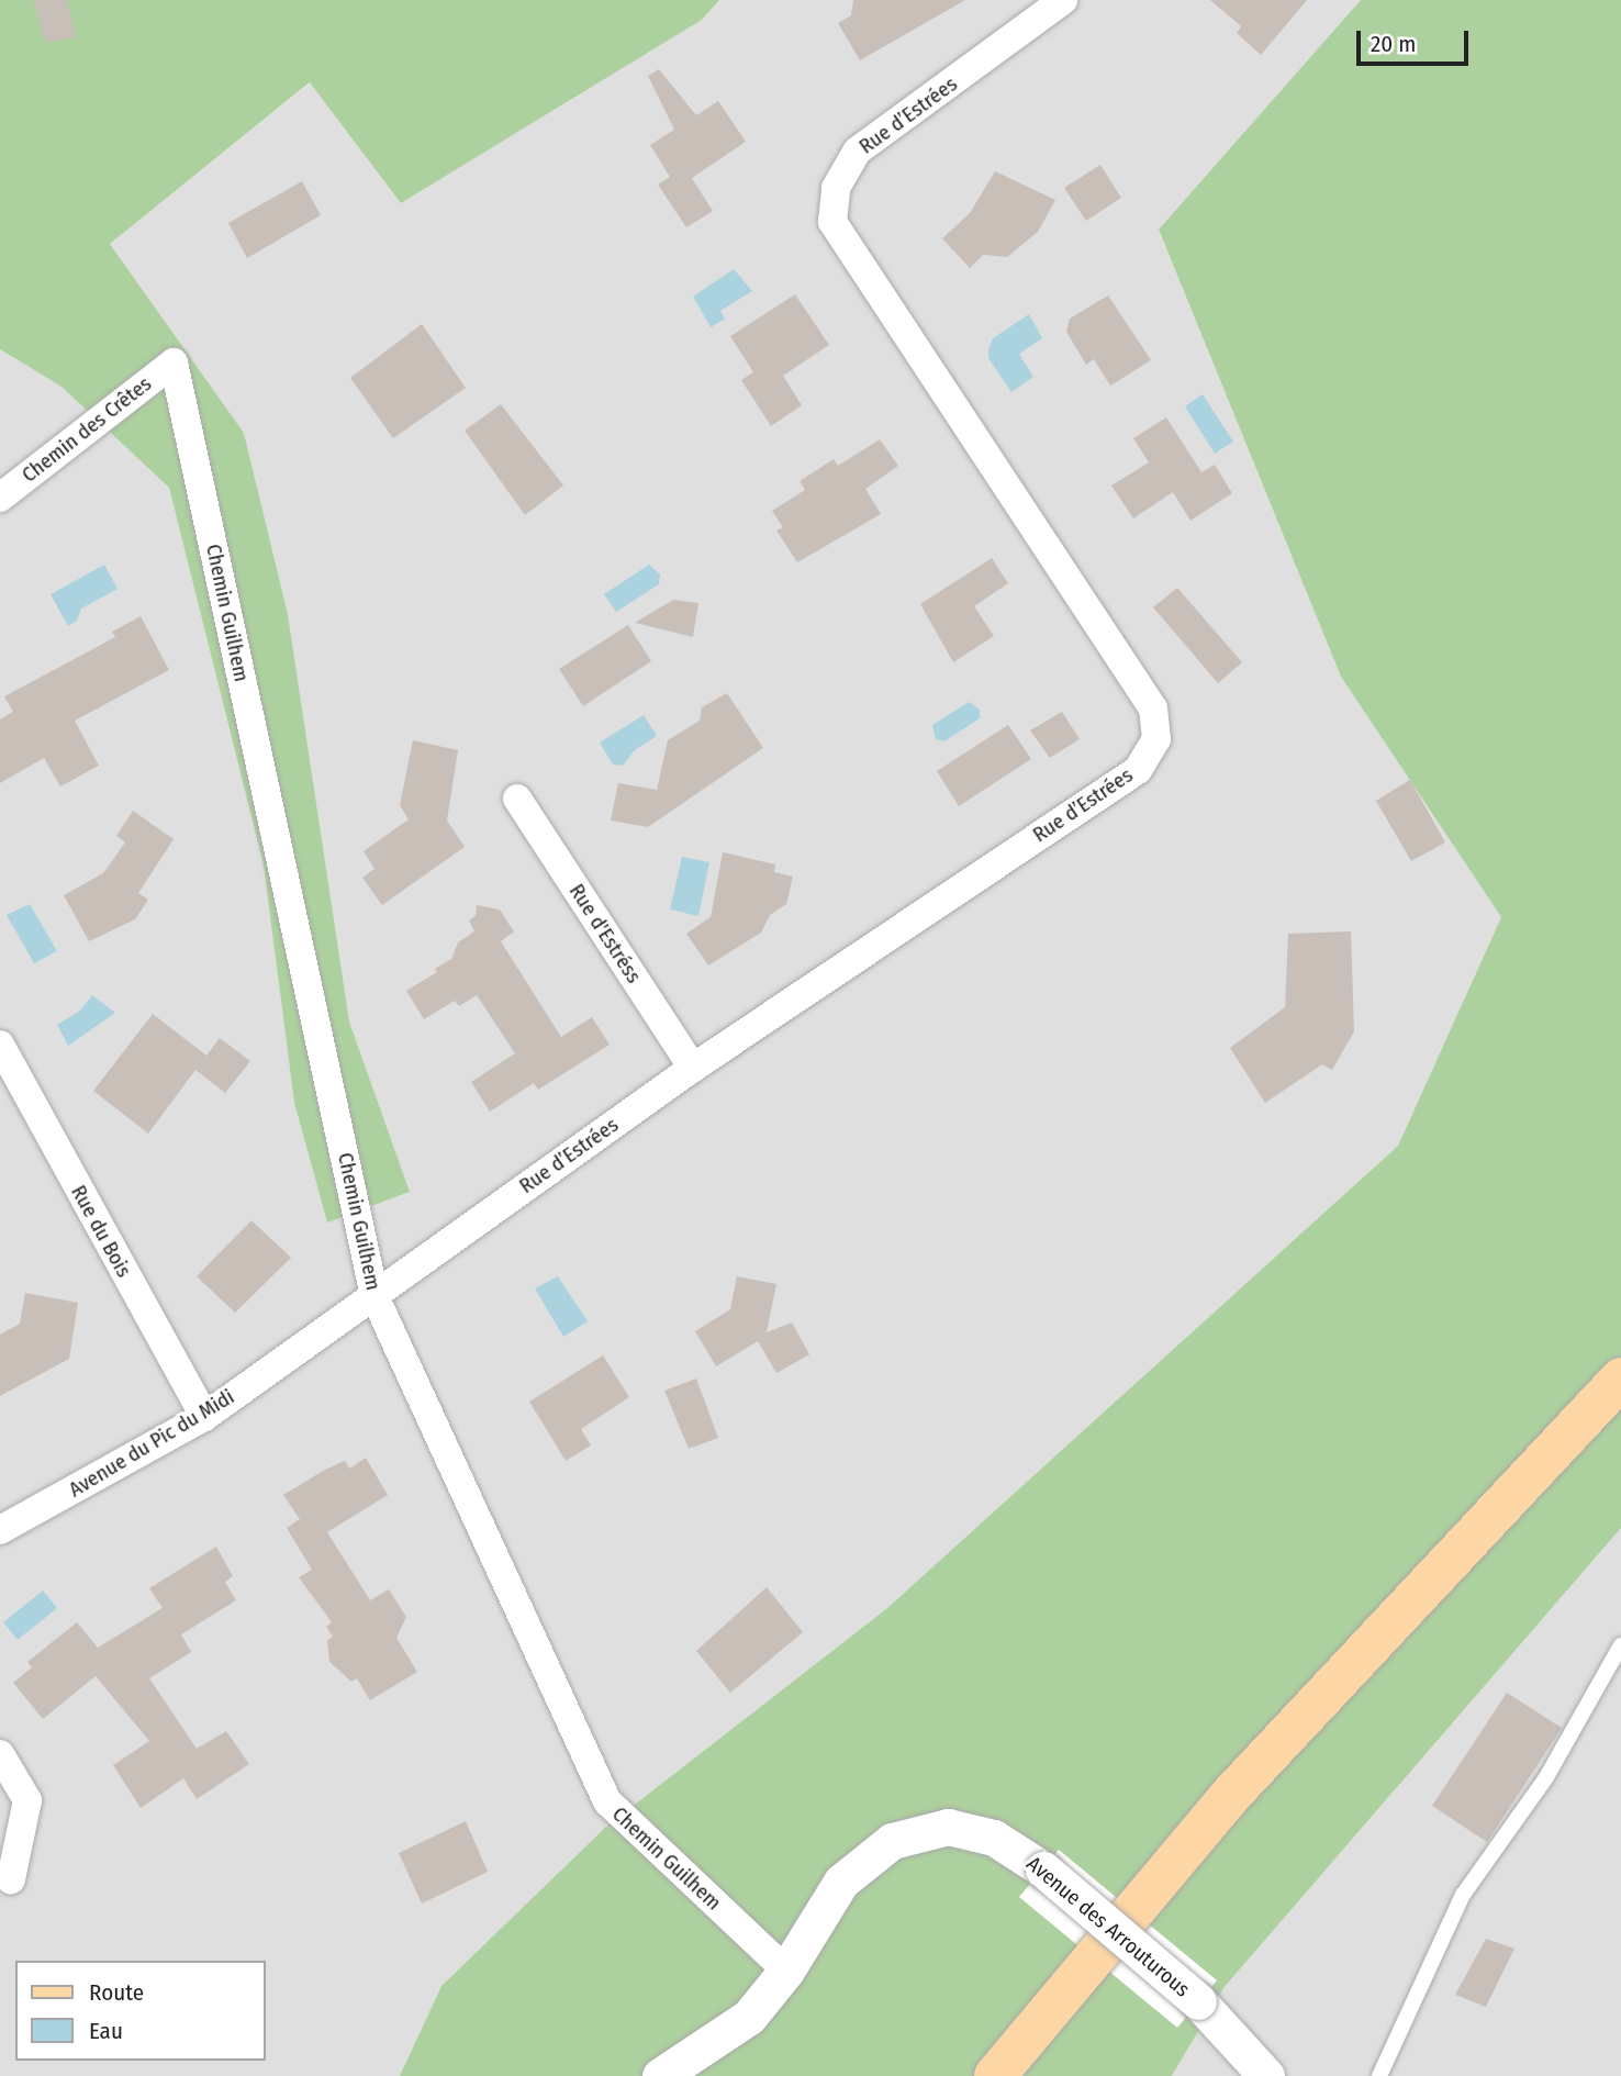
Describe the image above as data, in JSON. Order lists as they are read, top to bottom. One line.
{"streets":{"street":["Rue d’Estrées","Chemin des Crêtes","Chemin Guilhem","Rue d'Estréss","Rue du Bois","Avenue du Pic du Midi","Avenue des Arrouturous"]},"crossings":[["Rue d’Estrées","Chemin Guilhem"],["Rue d’Estrées","Rue d'Estréss"],["Rue d’Estrées","Avenue du Pic du Midi"],["Chemin des Crêtes","Chemin Guilhem"],["Chemin Guilhem","Avenue du Pic du Midi"],["Chemin Guilhem","Avenue des Arrouturous"],["Rue du Bois","Avenue du Pic du Midi"]],"legend":["Route","Eau"],"scale_bar":"20 m"}
